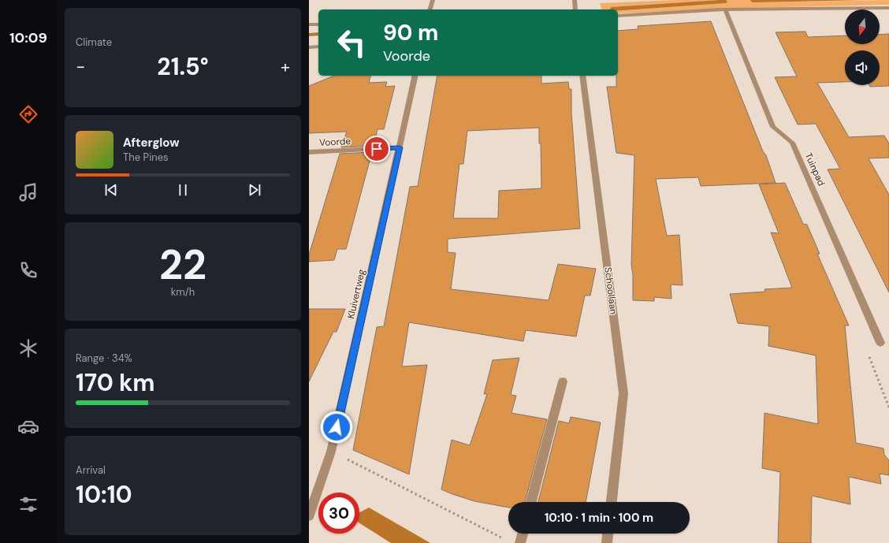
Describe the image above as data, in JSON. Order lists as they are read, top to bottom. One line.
{"streets":{"street":["Voorde","Tuinpad","Schoollaan","Kluivertweg"]},"crossings":[["Voorde","Kluivertweg"]],"north":"bottom","page":{"tabs":"10:09","tile":["Climate",["22","km/h"],["Range · 34%","170 km"],["Arrival","10:10"]],"turn":["90 m","Voorde"],"heat":["−","21.5°","+"],"song":["Afterglow","The Pines"],"limit":"30","trip":"10:10 · 1 min · 100 m"}}
